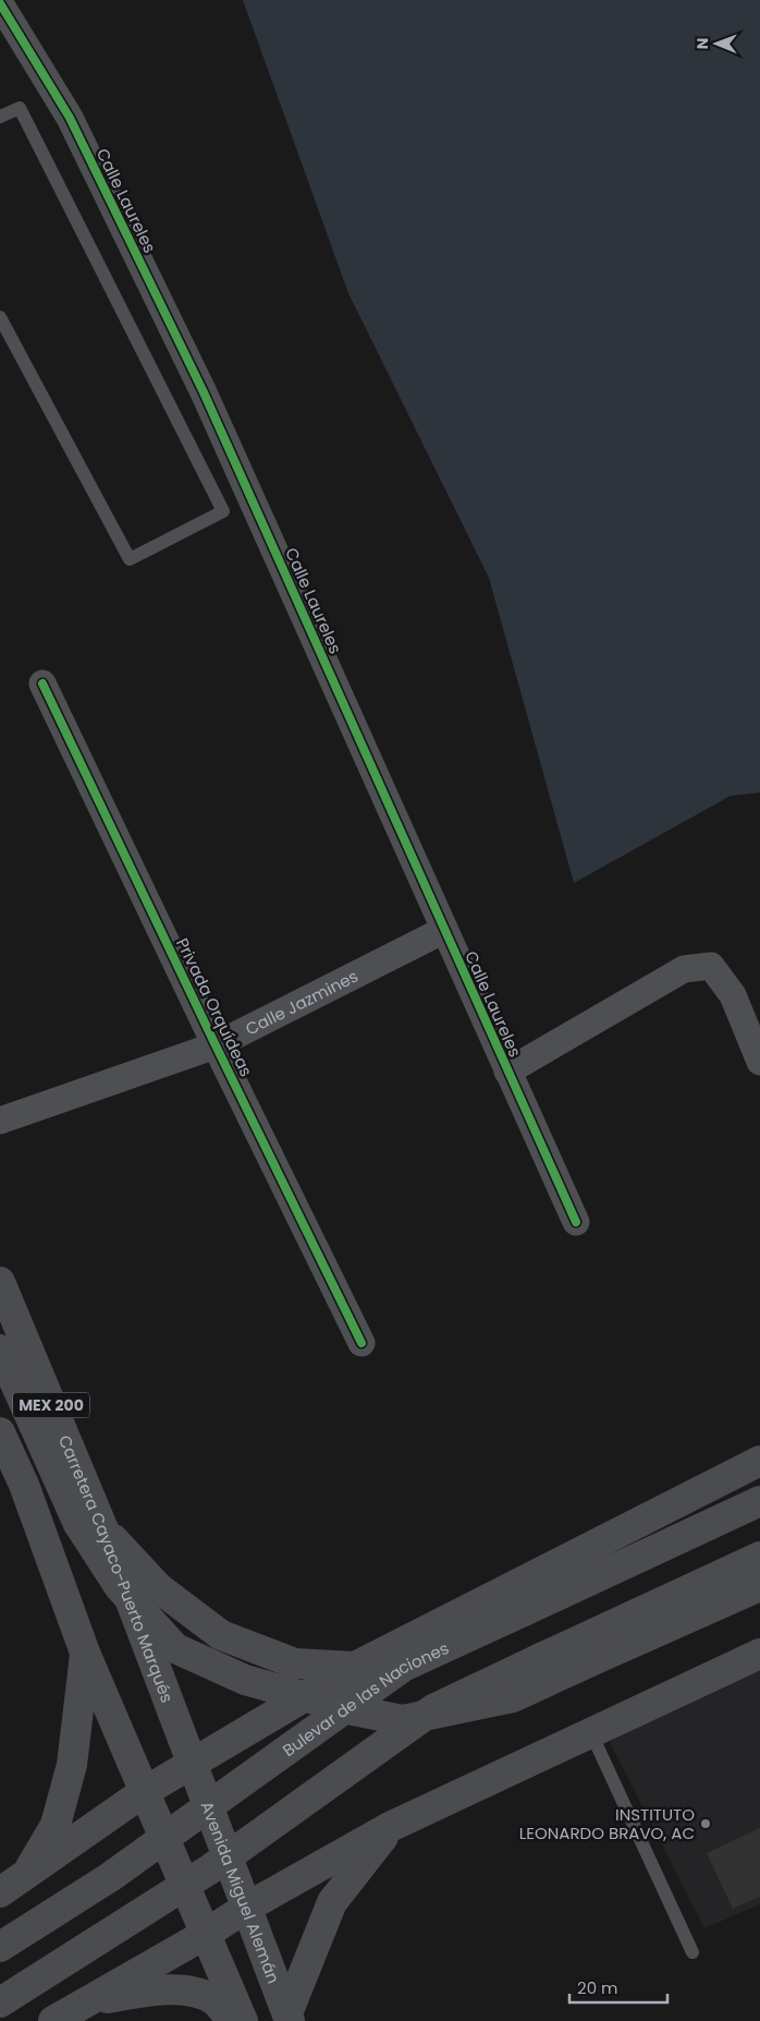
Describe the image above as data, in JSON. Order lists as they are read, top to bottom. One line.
{"streets":{"main road":["MEX 200","Carretera Cayaco-Puerto Marqués","Bulevar de las Naciones","Avenida Miguel Alemán"],"street":["Calle Laureles","Calle Jazmines","Privada Orquídeas"]},"crossings":[["Calle Laureles","Calle Jazmines"],["Calle Jazmines","Privada Orquídeas"],["Carretera Cayaco-Puerto Marqués","Avenida Miguel Alemán"]],"places":["INSTITUTO LEONARDO BRAVO, AC"],"scale_bar":"20 m","north":"left"}
